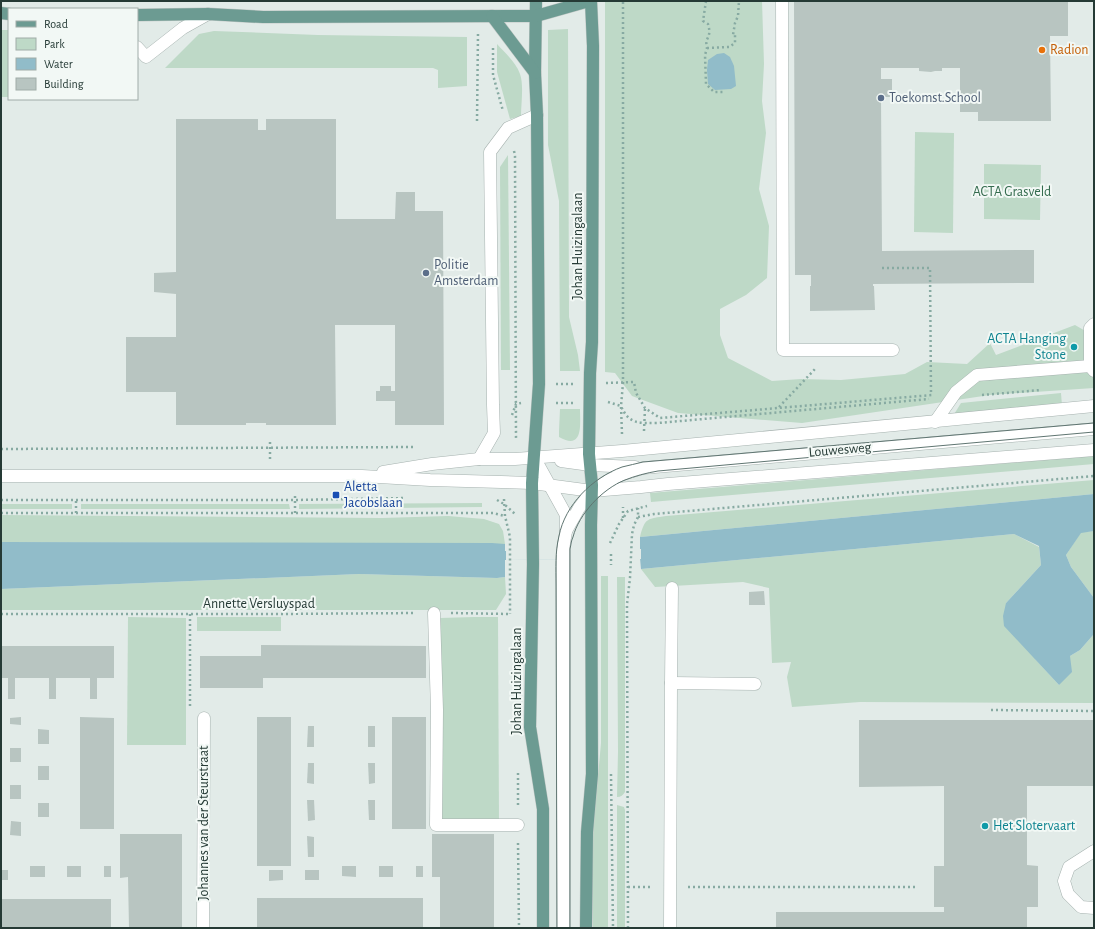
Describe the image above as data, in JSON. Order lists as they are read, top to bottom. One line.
{"streets":{"main road":["Johan Huizingalaan"],"street":["Louwesweg","Johannes van der Steurstraat"],"path":["Annette Versluyspad"]},"crossings":[["Johan Huizingalaan","Louwesweg"]],"parks":["ACTA Grasveld"],"places":{"other":["Radion","Toekomst.School","Politie Amsterdam","ACTA Hanging Stone","Het Slotervaart"],"transit":["Aletta Jacobslaan"]},"legend":["Road","Park","Water","Building"]}
